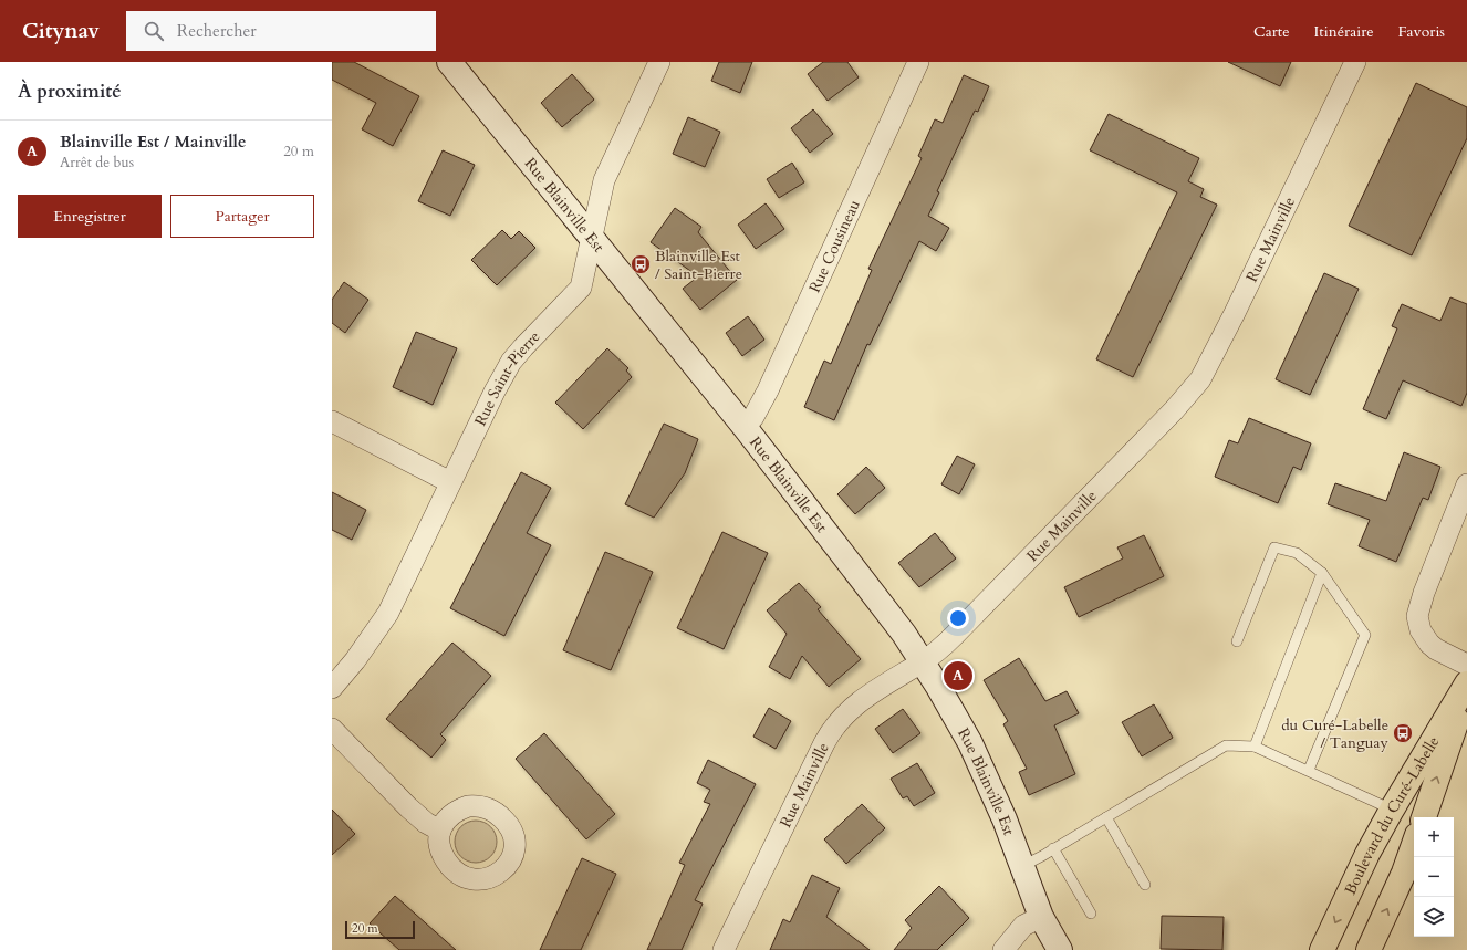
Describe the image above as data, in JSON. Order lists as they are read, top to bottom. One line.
{"streets":{"main road":["Boulevard du Curé-Labelle"],"street":["Rue Blainville Est","Rue Mainville","Rue Cousineau","Rue Saint-Pierre"]},"crossings":[["Rue Blainville Est","Rue Mainville"],["Rue Blainville Est","Rue Cousineau"],["Rue Blainville Est","Rue Saint-Pierre"]],"places":{"bus stop":["Blainville Est / Saint-Pierre","du Curé-Labelle / Tanguay"]},"scale_bar":"20 m","page":{"header":"Citynav","search":"Rechercher","nav":["Carte","Itinéraire","Favoris"],"heading":"À proximité","list":[{"mark":"A","name":"Blainville Est / Mainville","note":"Arrêt de bus","value":"20 m"}],"buttons":["Enregistrer","Partager"],"pins":"A","map_buttons":["+","−"],"scale":"20 m"}}
